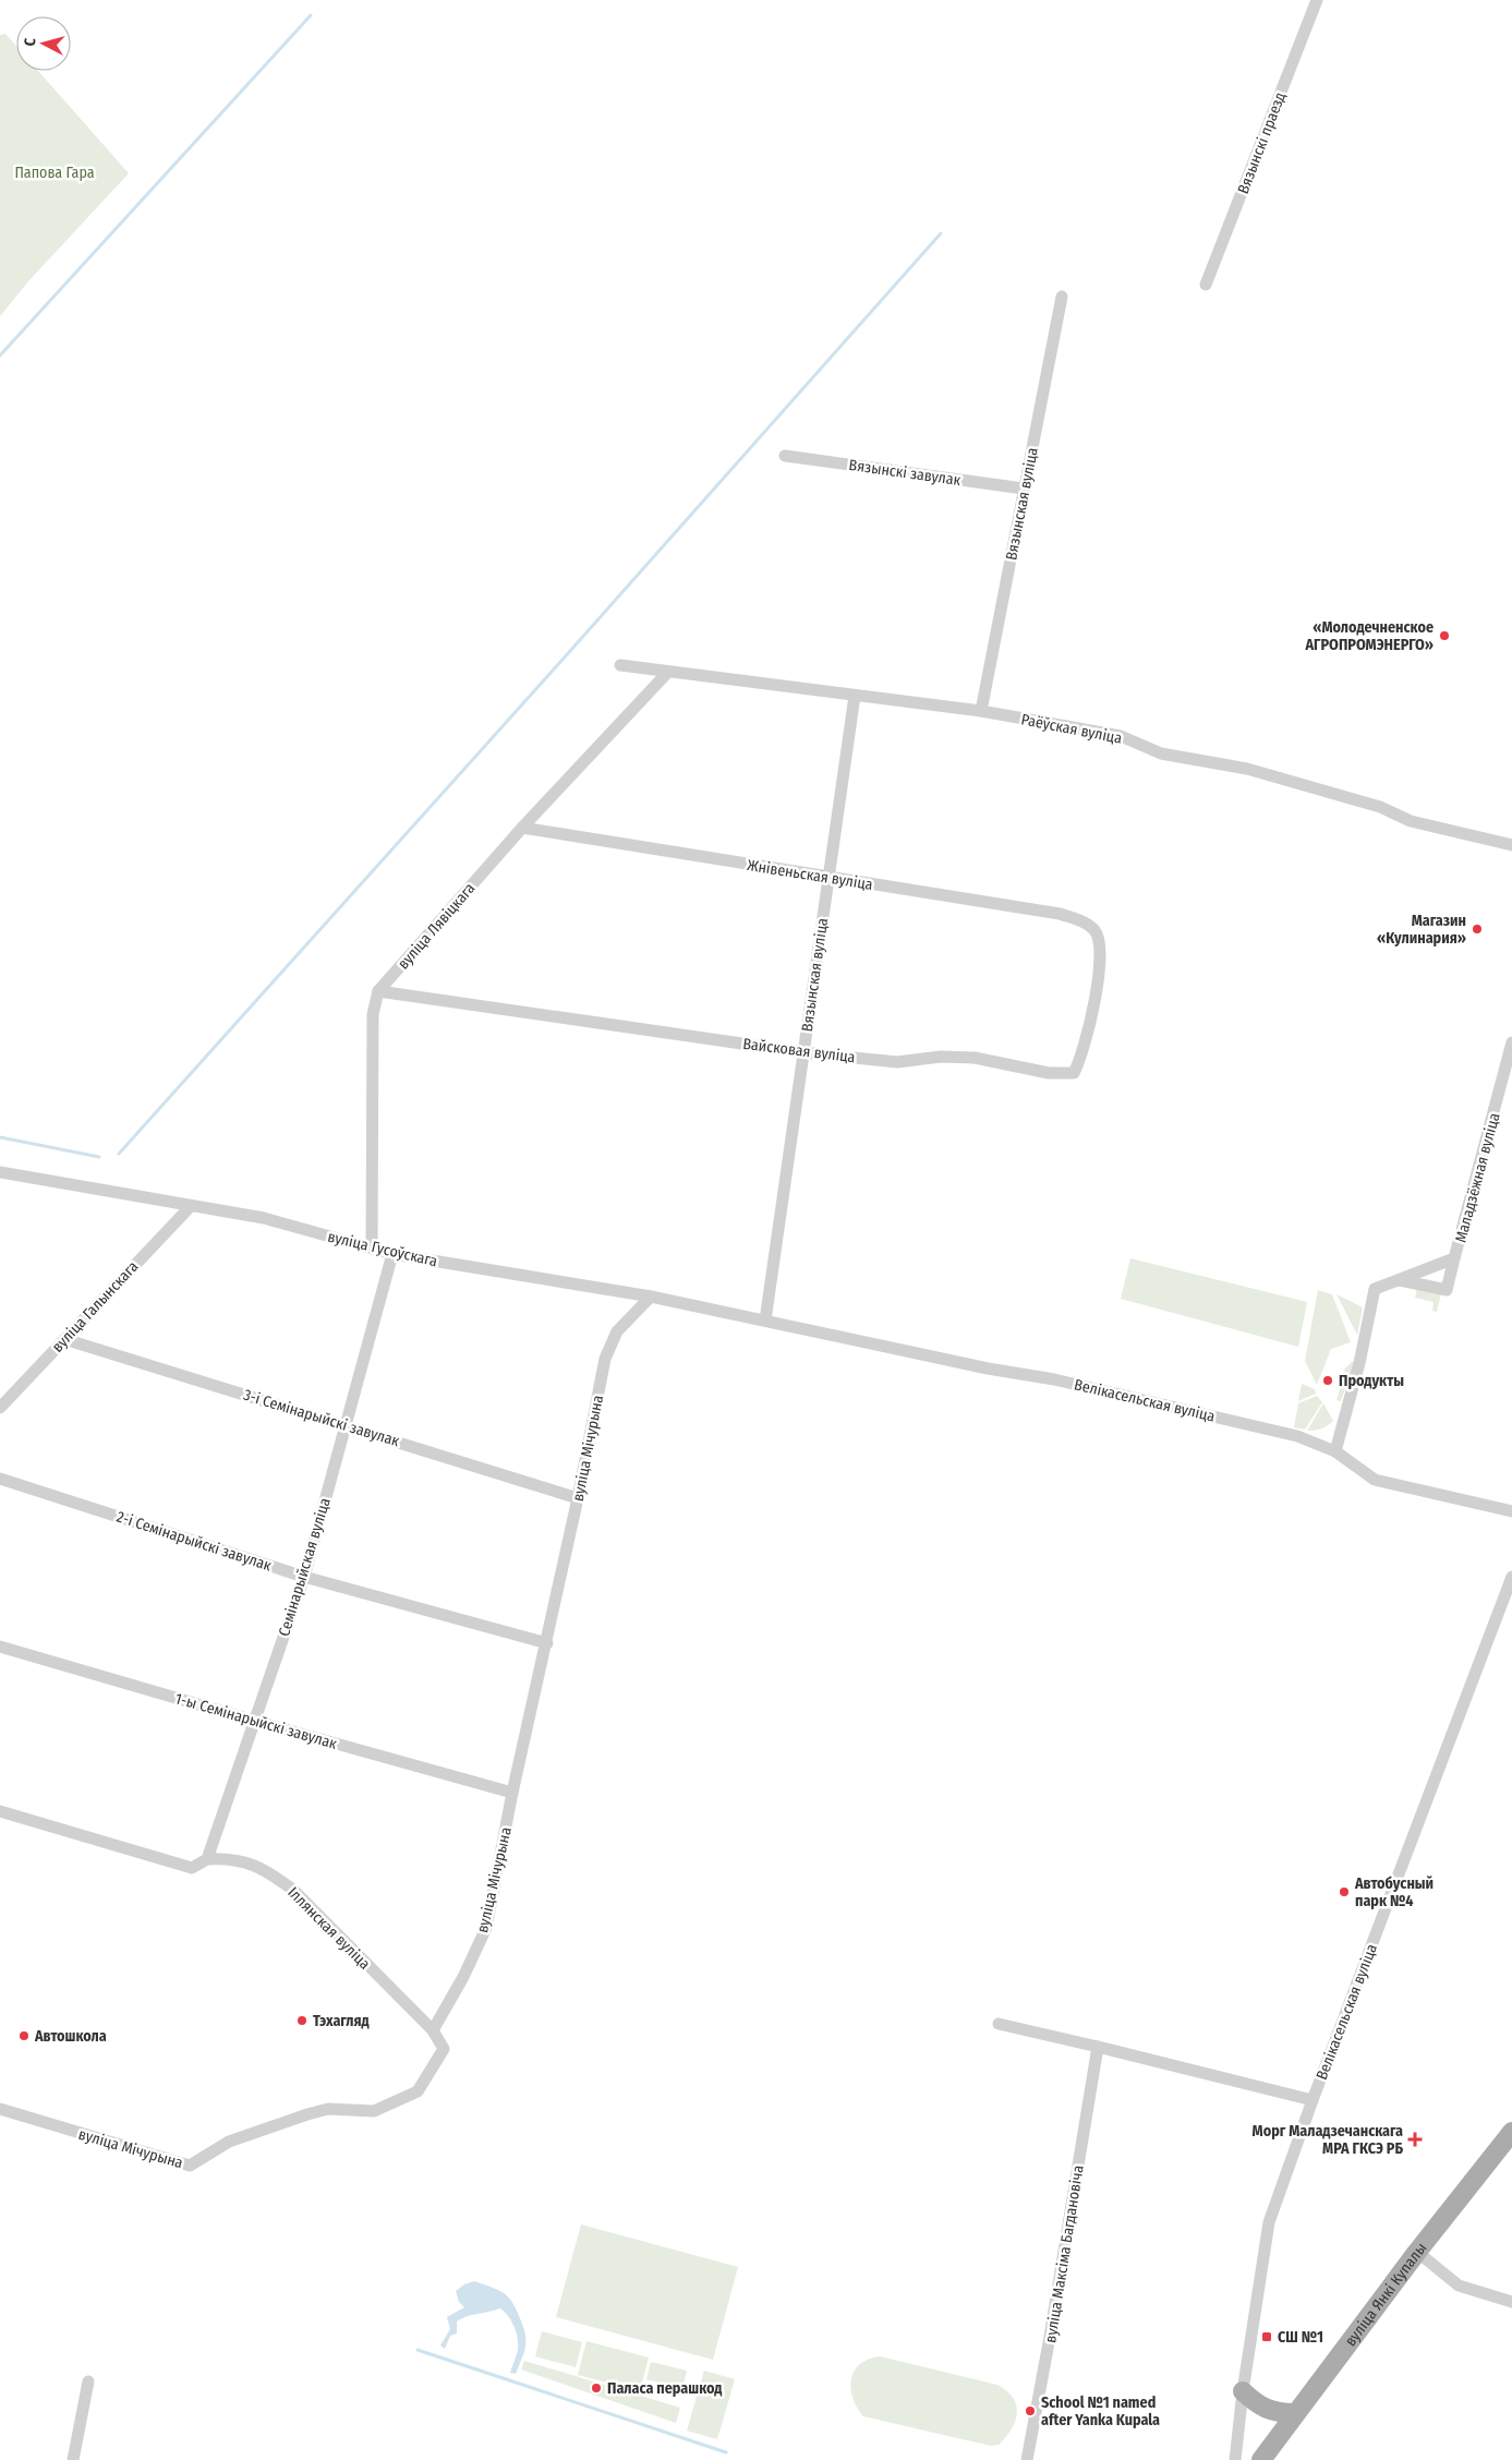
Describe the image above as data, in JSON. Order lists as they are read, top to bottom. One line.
{"streets":{"main road":["вуліца Янкі Купалы"],"street":["Вязынскі праезд","Вязынскі завулак","Вязынская вуліца","Раёўская вуліца","Жнівеньская вуліца","вуліца Лявіцкага","Вайсковая вуліца","Маладзёжная вуліца","вуліца Гусоўскага","вуліца Галынскага","Велікасельская вуліца","3-і Семінарыйскі завулак","вуліца Мічурына","2-і Семінарыйскі завулак","Семінарыйская вуліца","1-ы Семінарыйскі завулак","Іллянская вуліца","вуліца Максіма Багдановіча"]},"crossings":[["Вязынскі завулак","Вязынская вуліца"],["Вязынская вуліца","Раёўская вуліца"],["Вязынская вуліца","Жнівеньская вуліца"],["Вязынская вуліца","Вайсковая вуліца"],["Вязынская вуліца","вуліца Гусоўскага"],["Вязынская вуліца","Велікасельская вуліца"],["Раёўская вуліца","вуліца Лявіцкага"],["Жнівеньская вуліца","вуліца Лявіцкага"],["Жнівеньская вуліца","Вайсковая вуліца"],["вуліца Лявіцкага","Вайсковая вуліца"],["вуліца Лявіцкага","вуліца Гусоўскага"],["Маладзёжная вуліца","Велікасельская вуліца"],["вуліца Гусоўскага","вуліца Галынскага"],["вуліца Гусоўскага","Велікасельская вуліца"],["вуліца Гусоўскага","вуліца Мічурына"],["вуліца Гусоўскага","Семінарыйская вуліца"],["вуліца Галынскага","3-і Семінарыйскі завулак"],["3-і Семінарыйскі завулак","вуліца Мічурына"],["3-і Семінарыйскі завулак","Семінарыйская вуліца"],["вуліца Мічурына","2-і Семінарыйскі завулак"],["вуліца Мічурына","1-ы Семінарыйскі завулак"],["вуліца Мічурына","Іллянская вуліца"],["2-і Семінарыйскі завулак","Семінарыйская вуліца"],["Семінарыйская вуліца","1-ы Семінарыйскі завулак"],["Семінарыйская вуліца","Іллянская вуліца"]],"parks":["Папова Гара"],"places":{"other":["«Молодечненское АГРОПРОМЭНЕРГО»","Магазин «Кулинария»","Продукты","Автобусный парк №4","Тэхагляд","Автошкола","Паласа перашкод","School №1 named after Yanka Kupala"],"health":["Морг Маладзечанскага МРА ГКСЭ РБ"],"transit":["СШ №1"]},"north":"left"}
